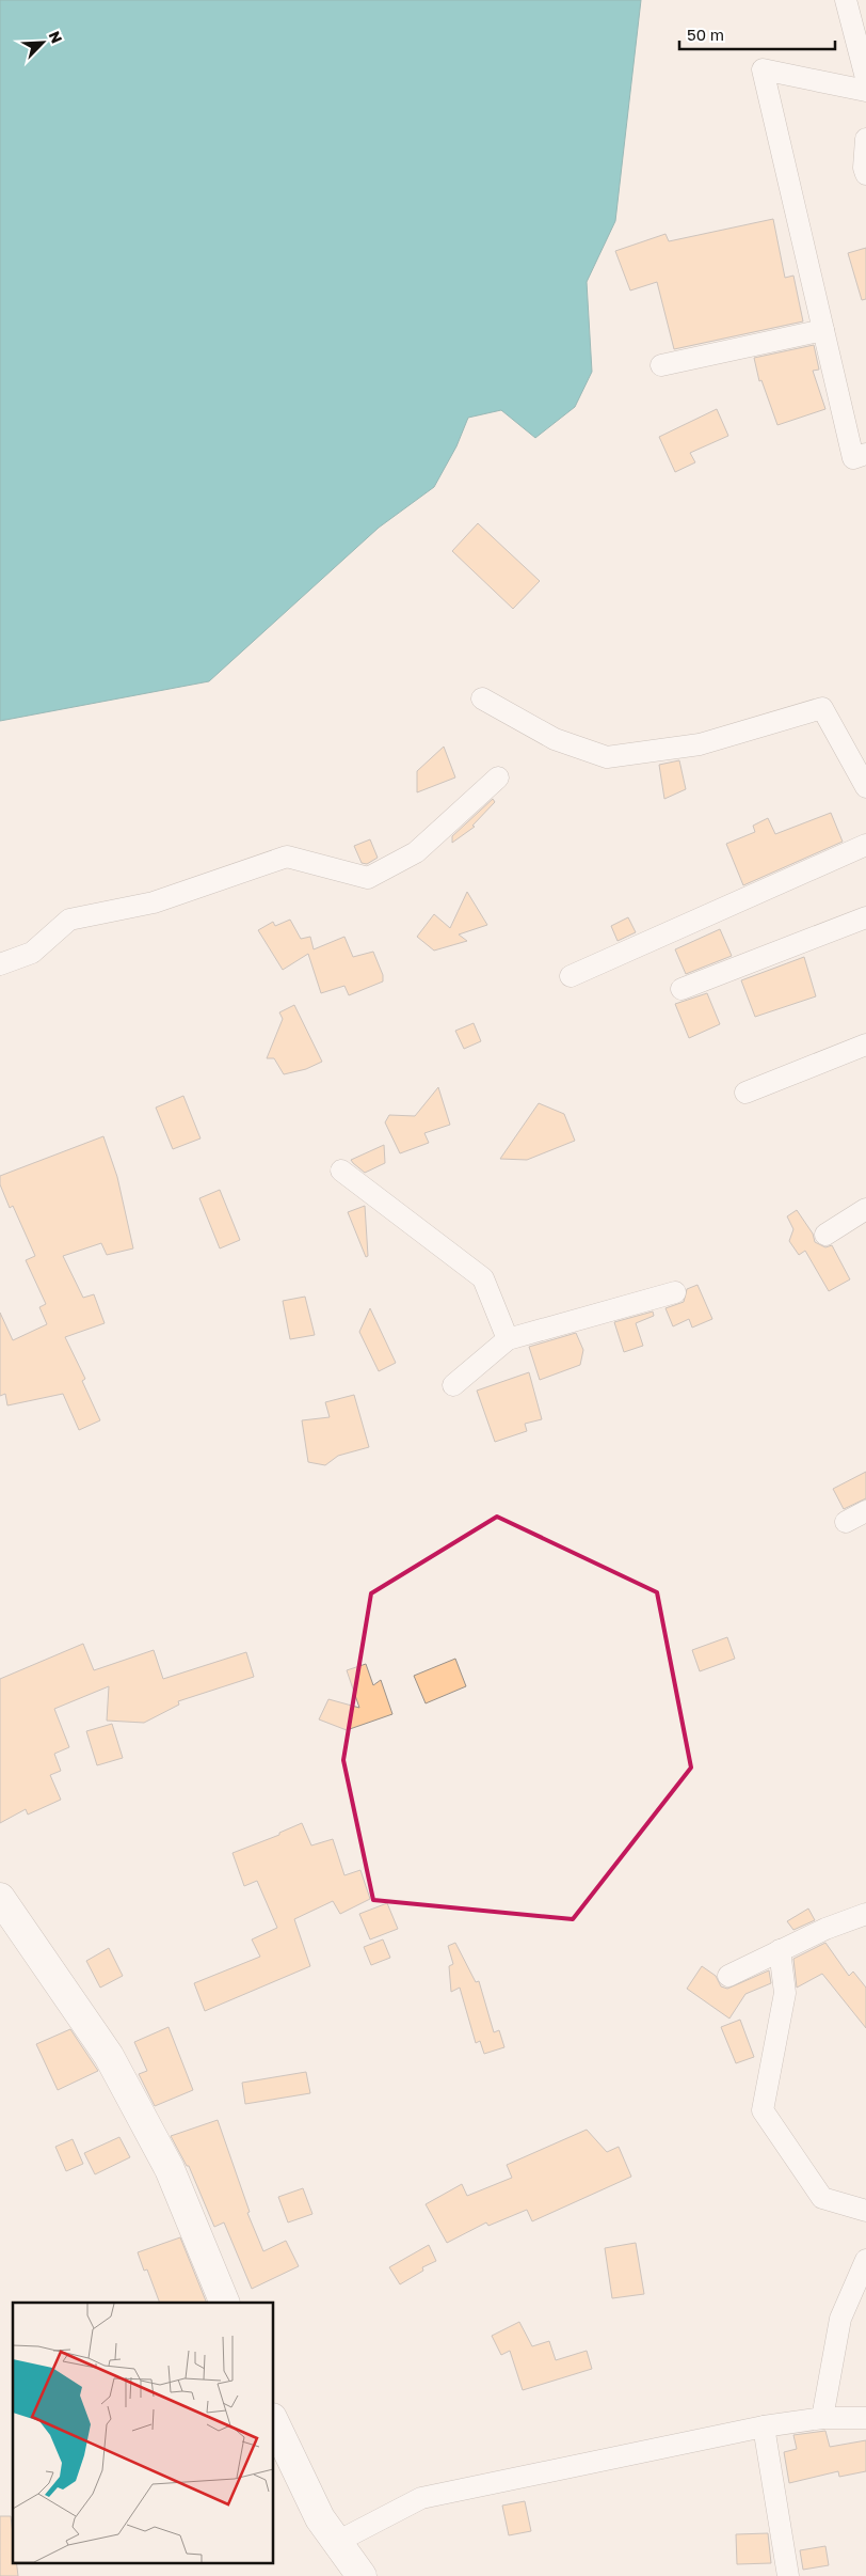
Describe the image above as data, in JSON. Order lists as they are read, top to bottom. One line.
{"scale_bar":"50 m","north":"top right"}
